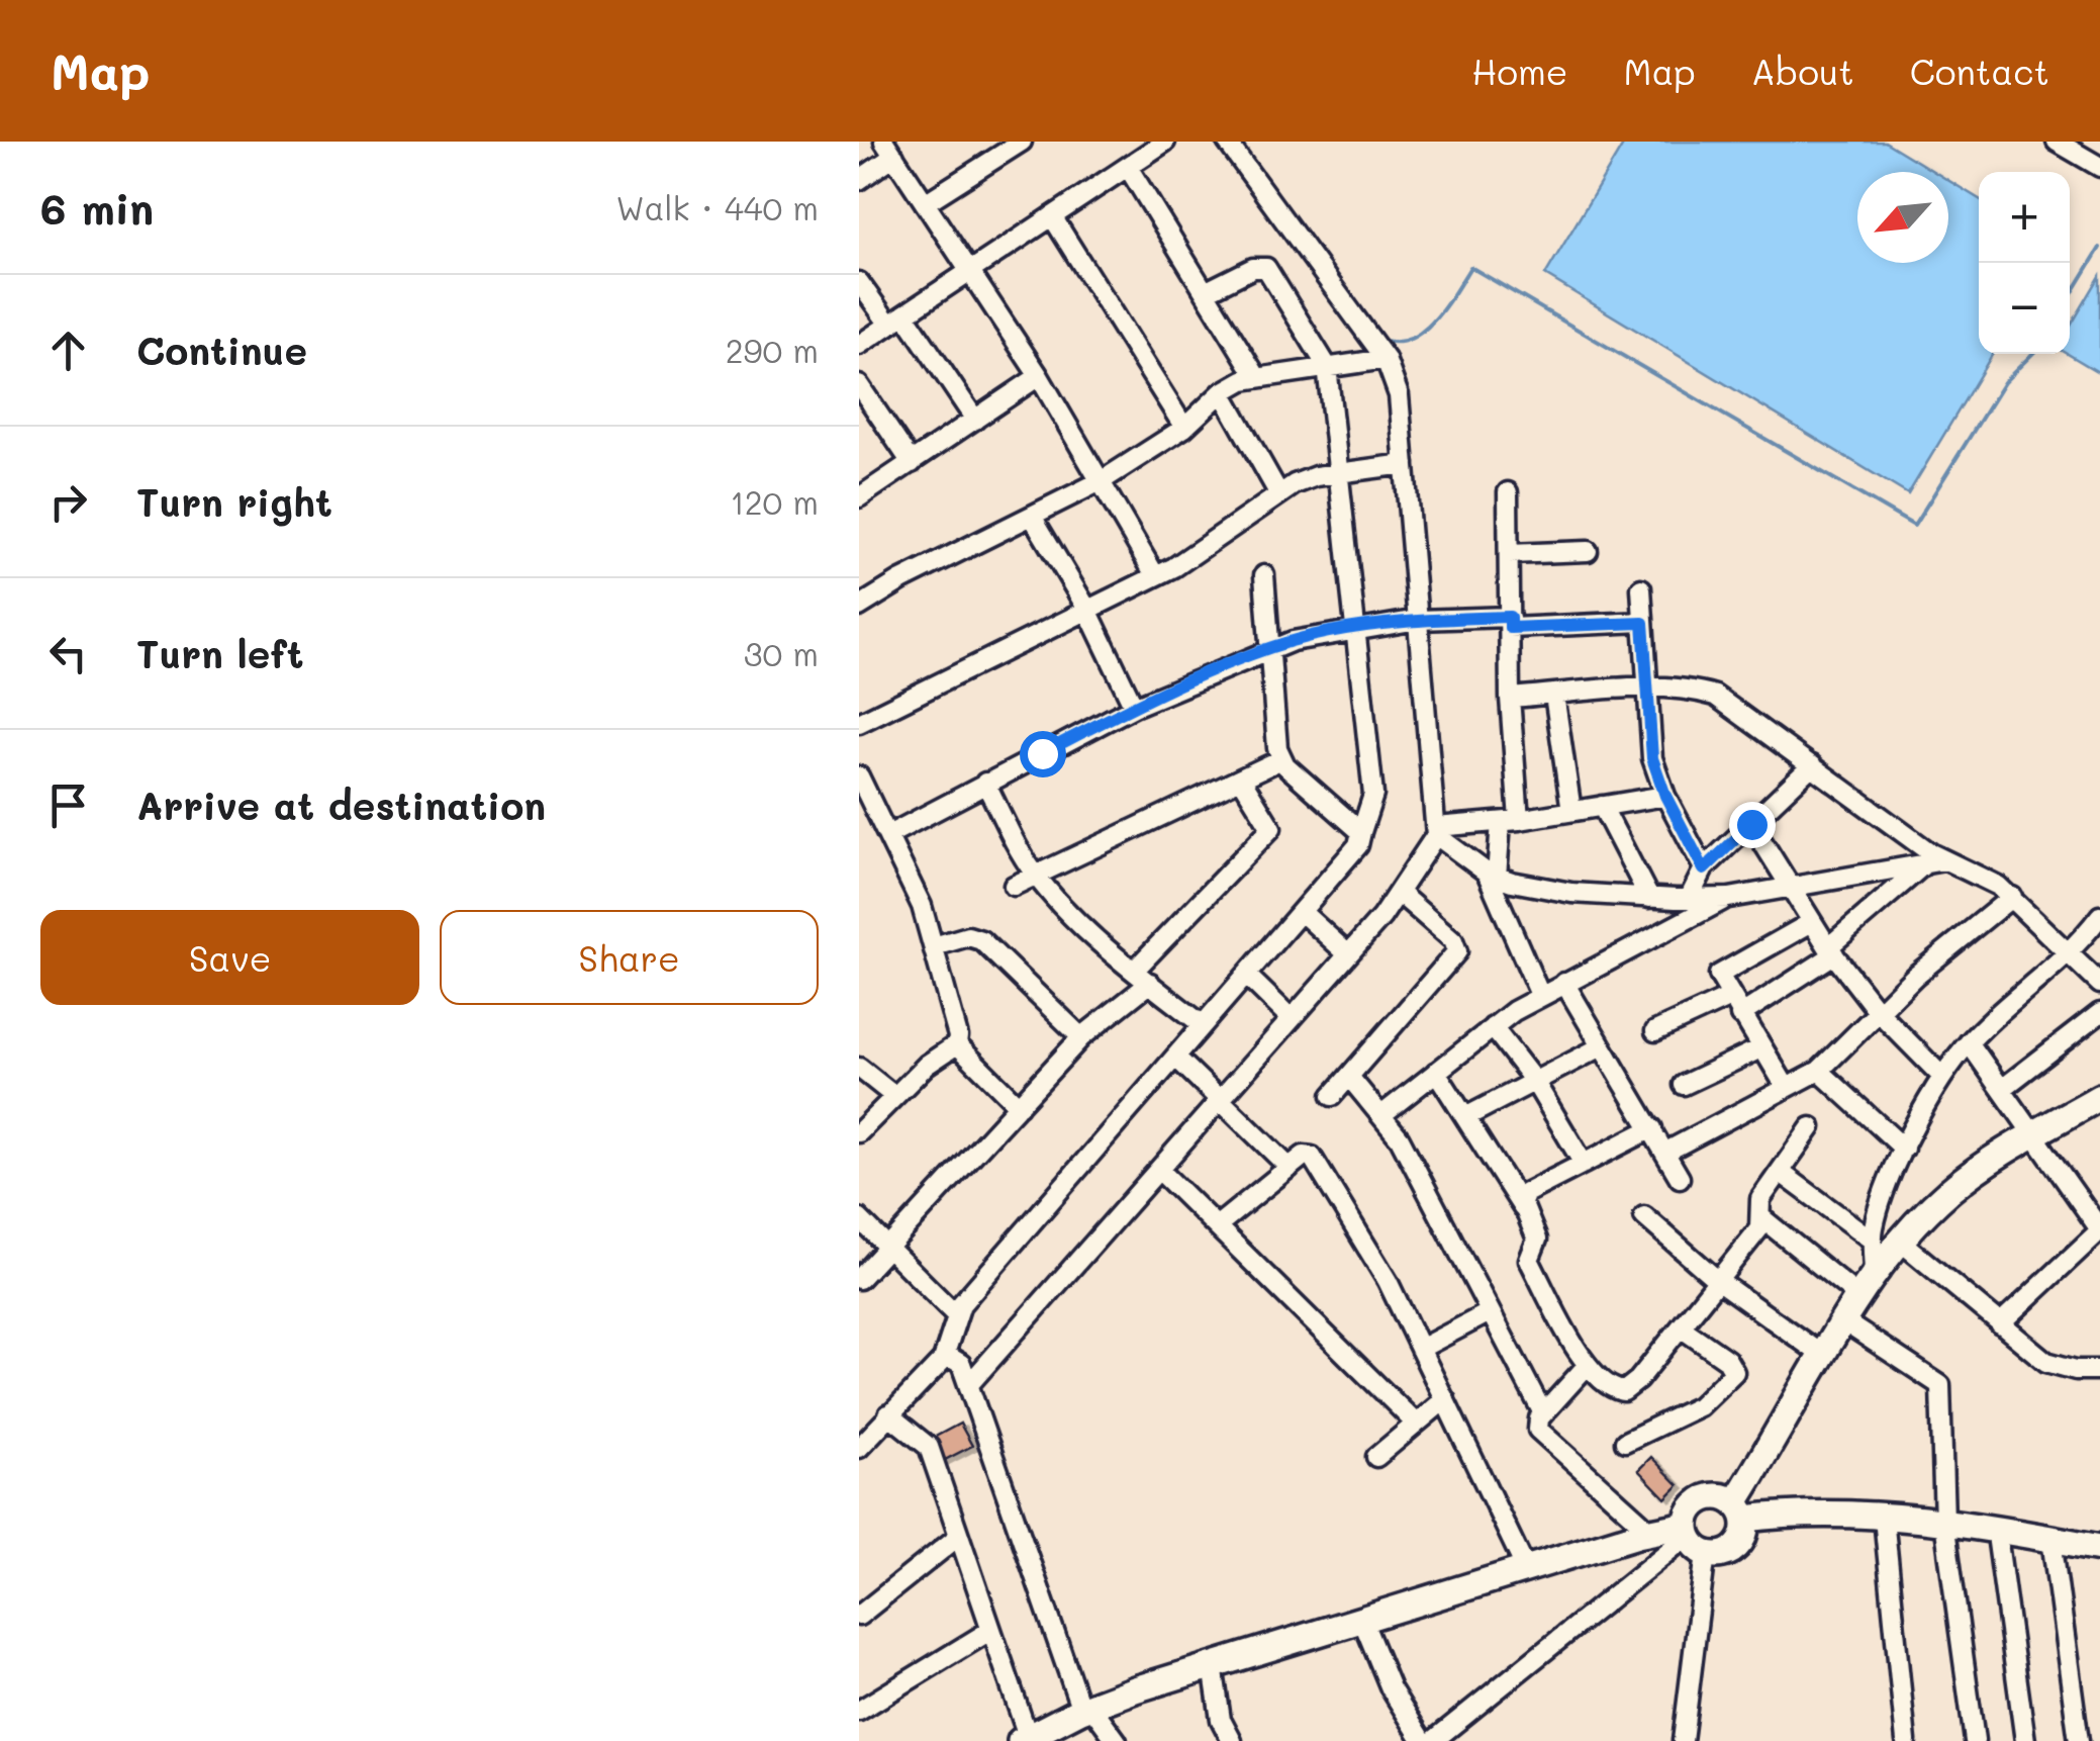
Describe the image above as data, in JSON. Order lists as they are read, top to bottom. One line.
{"north":"bottom left","page":{"header":"Map","nav":["Home","Map","About","Contact"],"heading":["6 min","Walk · 440 m"],"map_buttons":["+","−"],"list":[["Continue","290 m"],["Turn right","120 m"],["Turn left","30 m"],"Arrive at destination"],"buttons":["Save","Share"]}}
